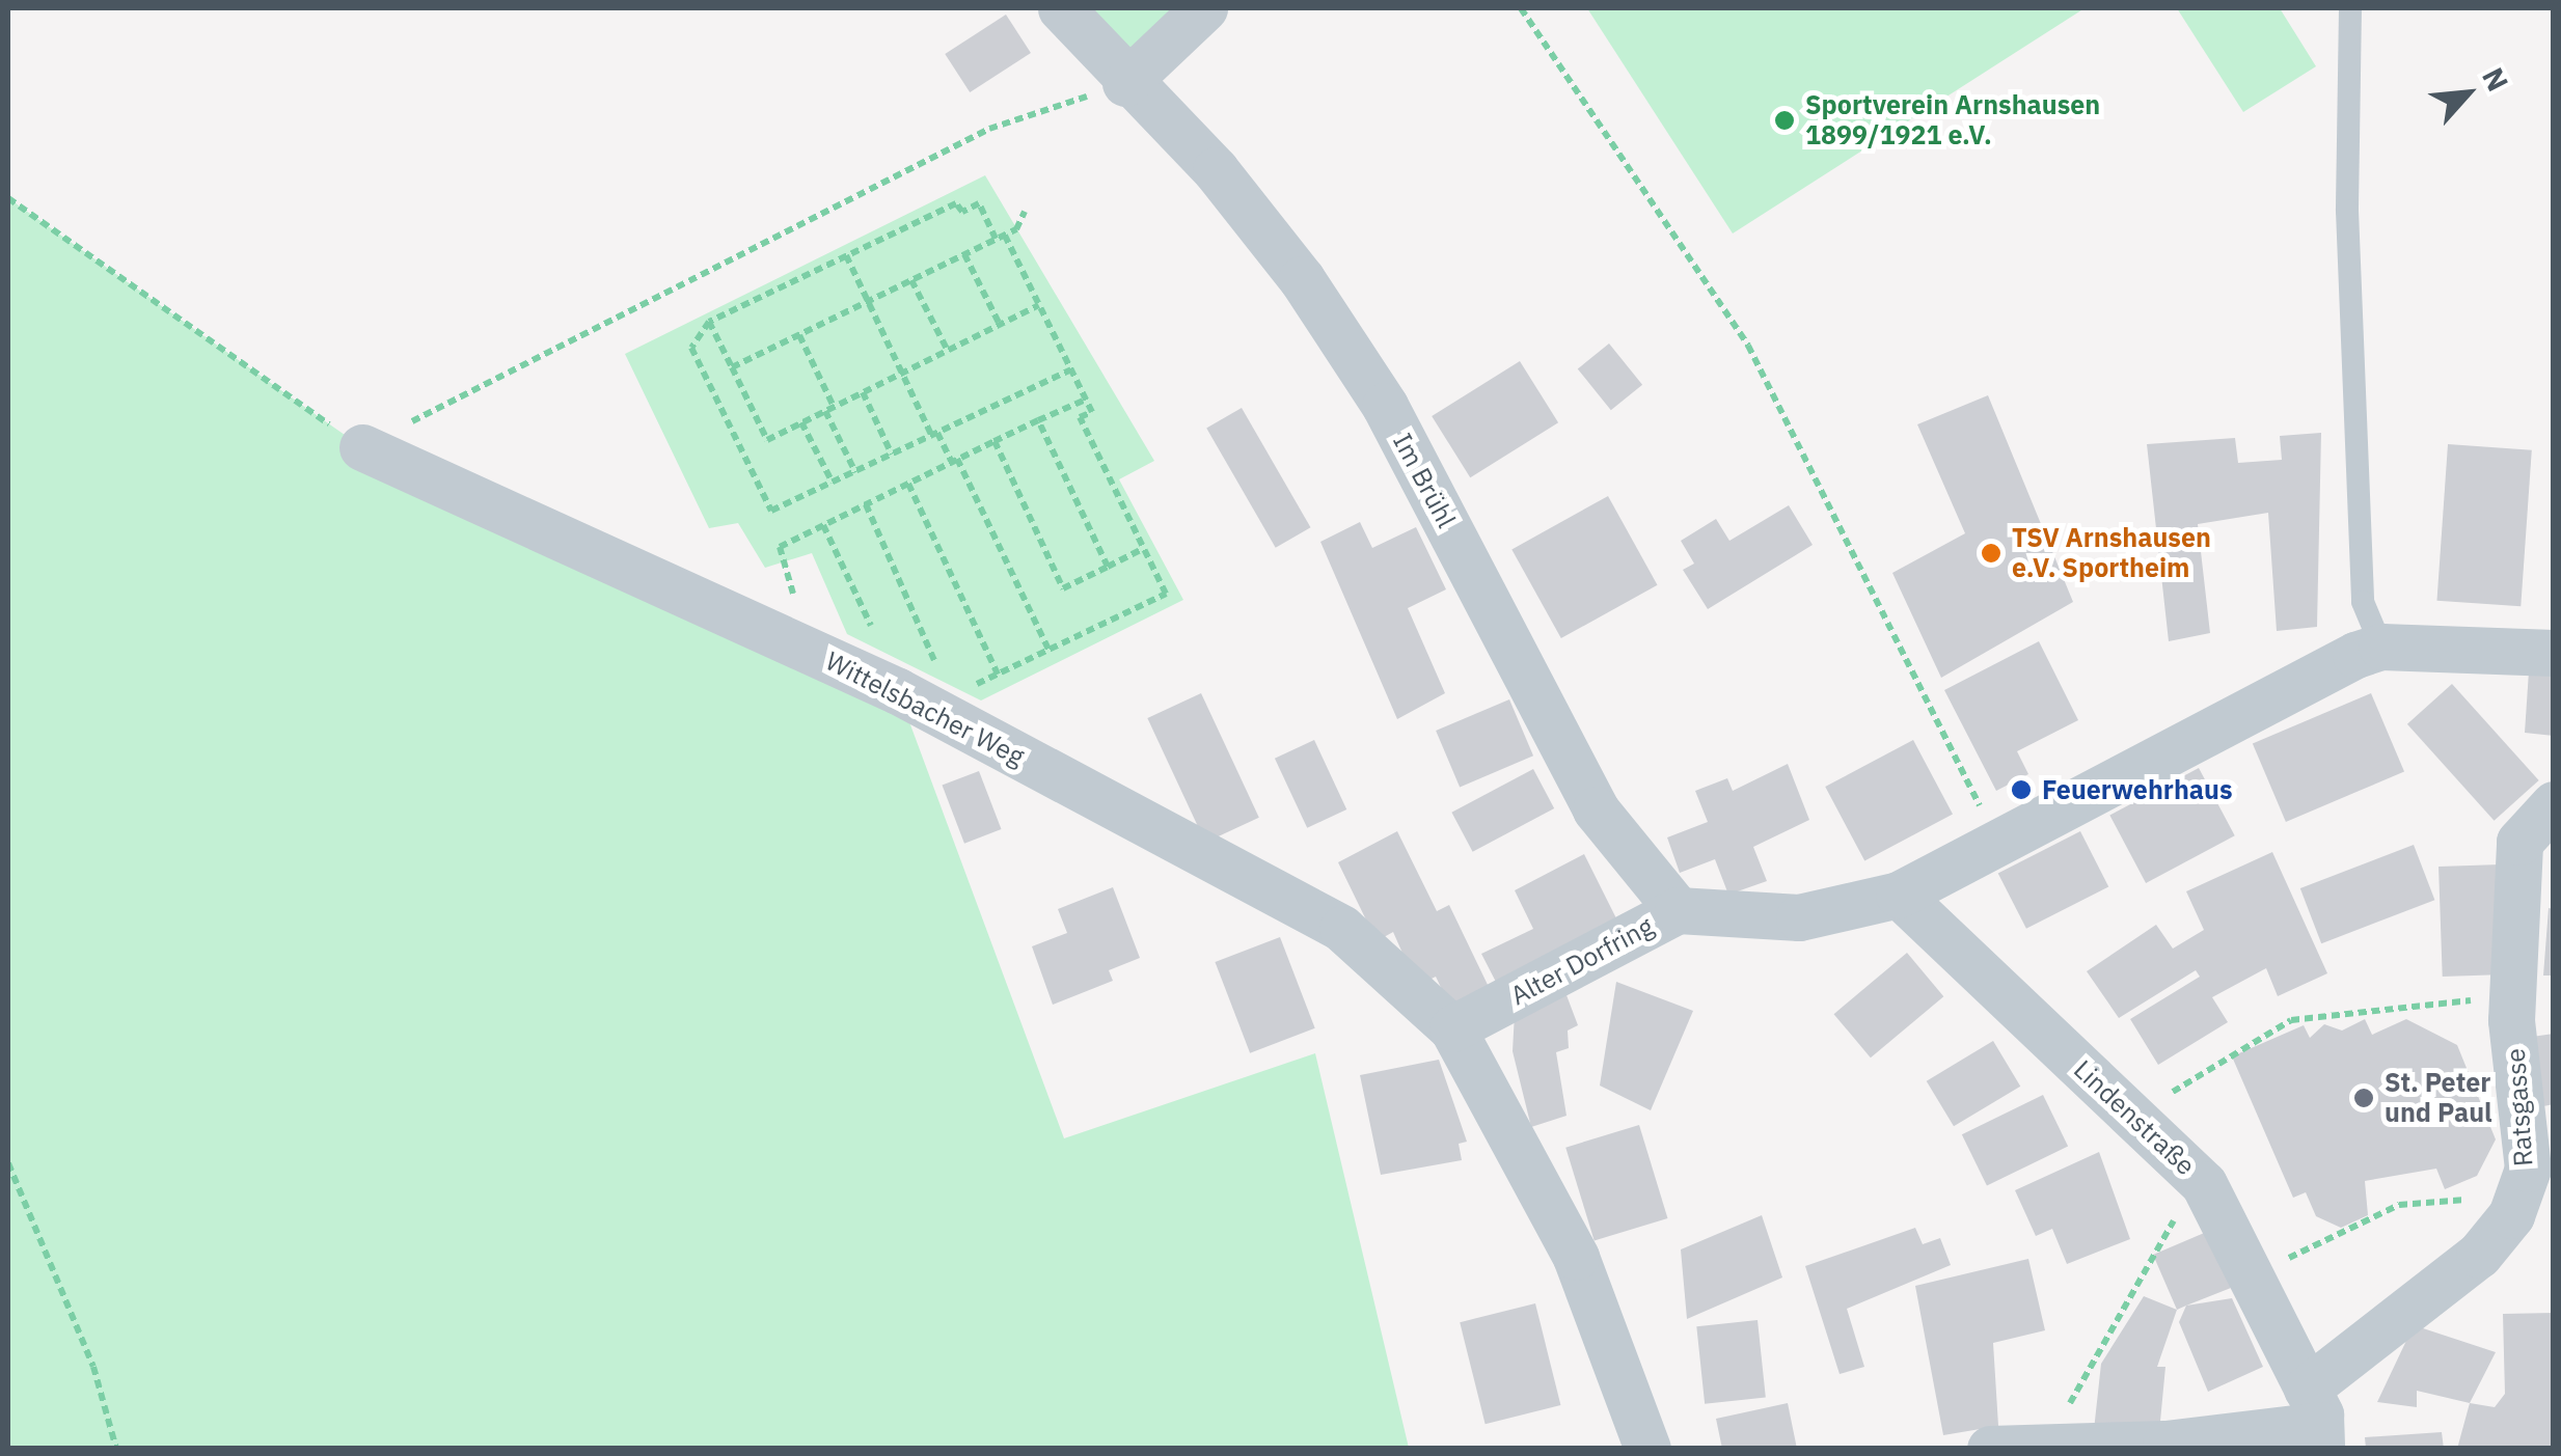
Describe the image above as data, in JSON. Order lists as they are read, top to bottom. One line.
{"streets":{"street":["Im Brühl","Wittelsbacher Weg","Alter Dorfring","Ratsgasse","Lindenstraße"]},"crossings":[["Im Brühl","Alter Dorfring"],["Wittelsbacher Weg","Alter Dorfring"],["Alter Dorfring","Lindenstraße"],["Ratsgasse","Lindenstraße"]],"places":["Sportverein Arnshausen 1899/1921 e.V.","TSV Arnshausen e.V. Sportheim","Feuerwehrhaus","St. Peter und Paul"],"north":"top right"}
